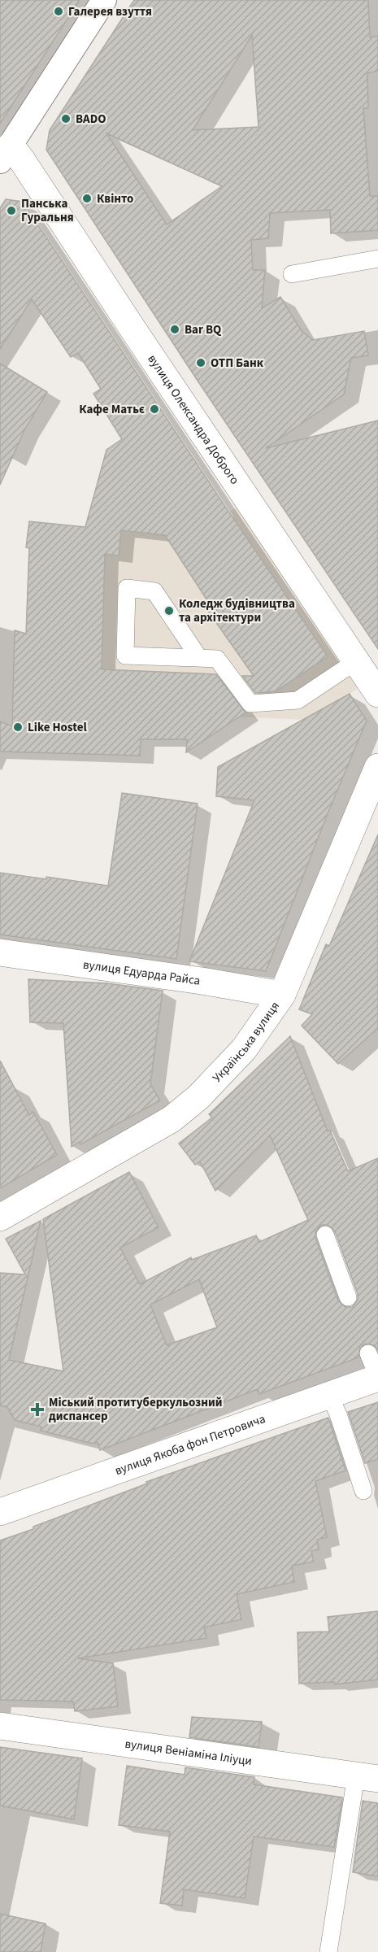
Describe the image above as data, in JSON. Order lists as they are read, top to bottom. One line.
{"streets":{"street":["вулиця Олександра Доброго","вулиця Едуарда Райса","Українська вулиця","вулиця Якоба фон Петровича","вулиця Веніаміна Іліуци"]},"crossings":[["вулиця Едуарда Райса","Українська вулиця"]],"places":{"other":["Галерея взуття","BADO","Квінто","Панська Гуральня","Bar BQ","ОТП Банк","Кафе Матьє","Коледж будівництва та архітектури","Like Hostel"],"health":["Міський протитуберкульозний диспансер"]}}
